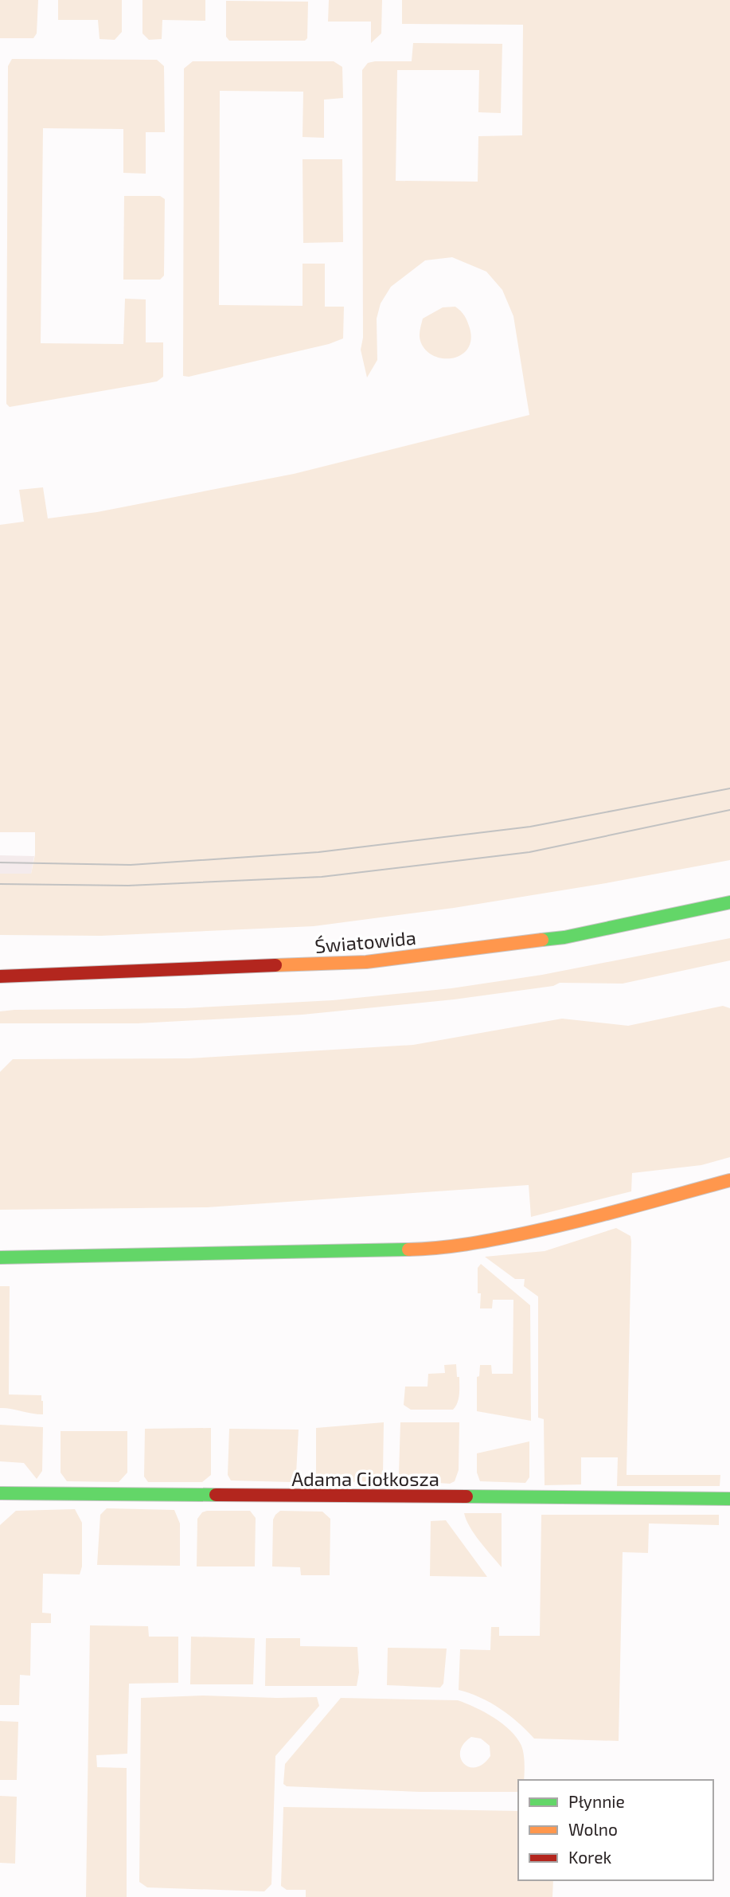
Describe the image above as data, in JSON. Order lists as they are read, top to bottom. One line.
{"streets":{"street":["Światowida","Adama Ciołkosza"]},"legend":["Płynnie","Wolno","Korek"]}
